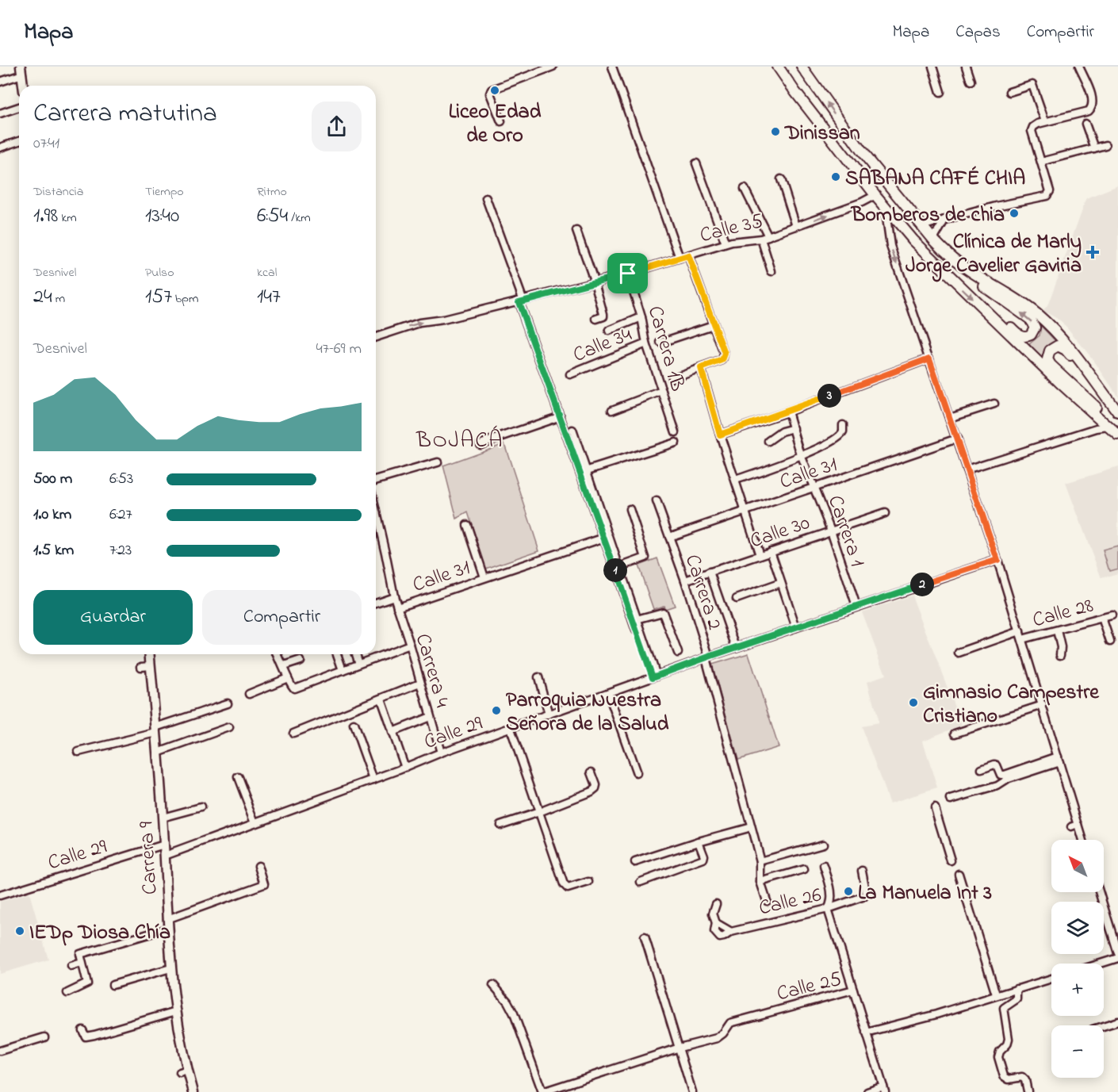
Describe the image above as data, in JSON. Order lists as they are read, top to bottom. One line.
{"streets":{"main road":["Carrera 9"],"street":["Calle 35","Calle 34","Carrera 1B","Calle 31","Calle 30","Carrera 1","Carrera 2","Calle 28","Carrera 4","Calle 29","Calle 26","Calle 25"]},"crossings":[["Calle 35","Carrera 1B"],["Calle 34","Carrera 1B"],["Calle 31","Carrera 1"],["Calle 31","Carrera 2"],["Calle 31","Carrera 4"],["Calle 30","Carrera 1"],["Calle 30","Carrera 2"],["Carrera 1","Calle 29"],["Carrera 2","Calle 29"],["Carrera 4","Calle 29"],["Calle 29","Carrera 9"]],"one_way":["Calle 35"],"districts":["BOJACÁ"],"places":{"other":["Liceo Edad de Oro","Dinissan","SABANA CAFÉ CHIA","Bomberos de chia","Gimnasio Campestre Cristiano","Parroquia Nuestra Señora de la Salud","La Manuela Int 3","IEDp Diosa Chía"],"health":["Clínica de Marly Jorge Cavelier Gaviria"]},"north":"top left","page":{"header":"Mapa","nav":["Mapa","Capas","Compartir"],"heading":["Carrera matutina","07:41"],"stats":[["Distancia","1.98 km"],["Tiempo","13:40"],["Ritmo","6:54 /km"],["Desnivel","24 m"],["Pulso","157 bpm"],["kcal","147"]],"chart":["Desnivel","47–69 m"],"pins":["3","1","2"],"list":[{"name":"500 m","note":"6:53"},{"name":"1.0 km","note":"6:27"},{"name":"1.5 km","note":"7:23"}],"buttons":["Guardar","Compartir"],"map_buttons":["+","−"]}}
